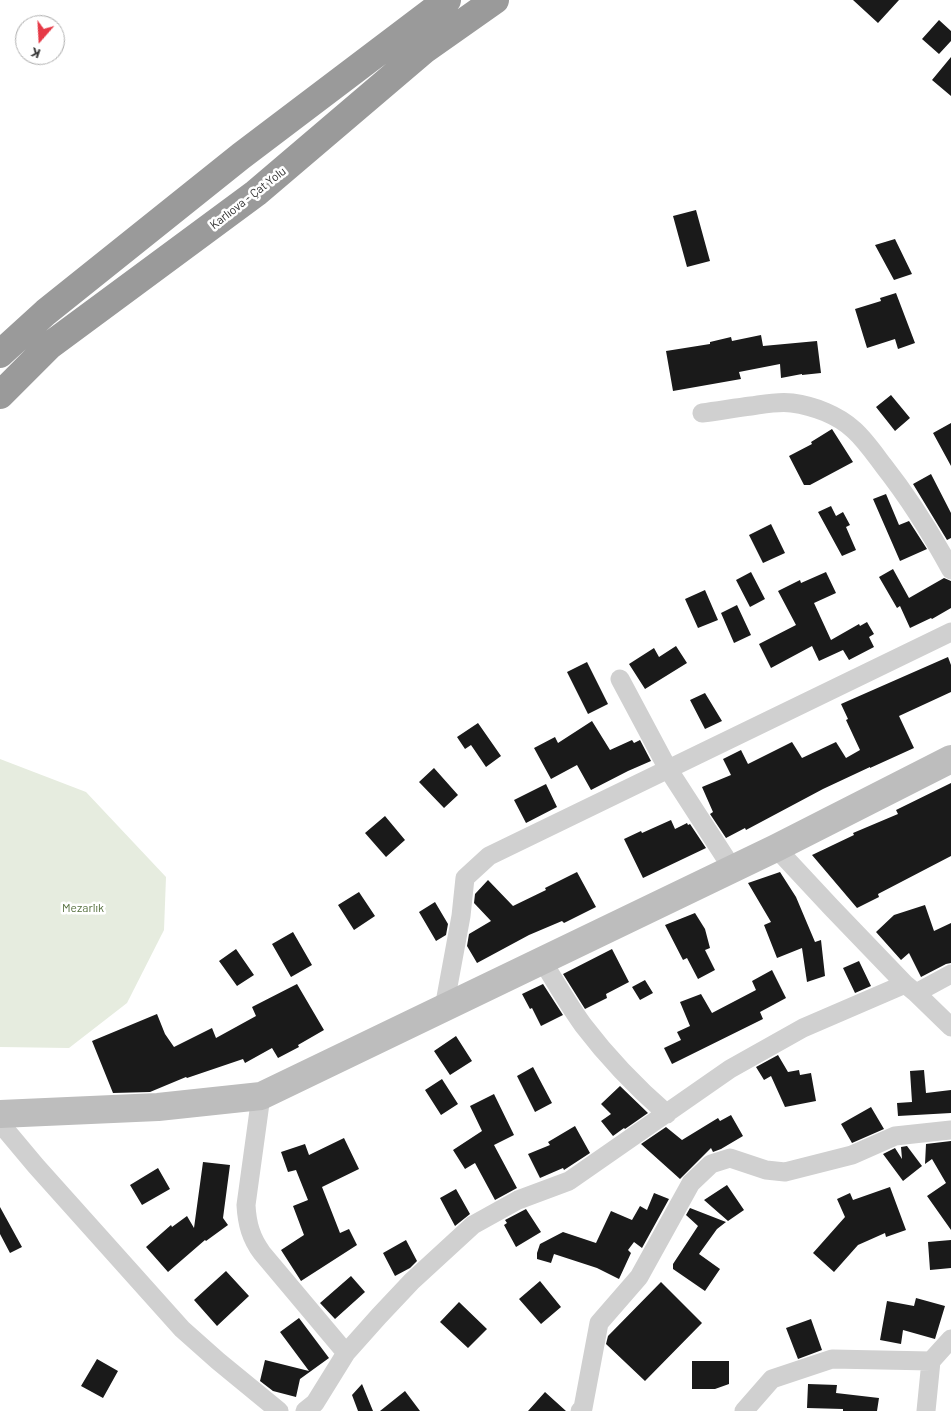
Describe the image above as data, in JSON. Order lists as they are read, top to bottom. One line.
{"streets":{"highway":["Karlıova - Çat Yolu"]},"parks":["Mezarlık"],"north":"bottom"}
